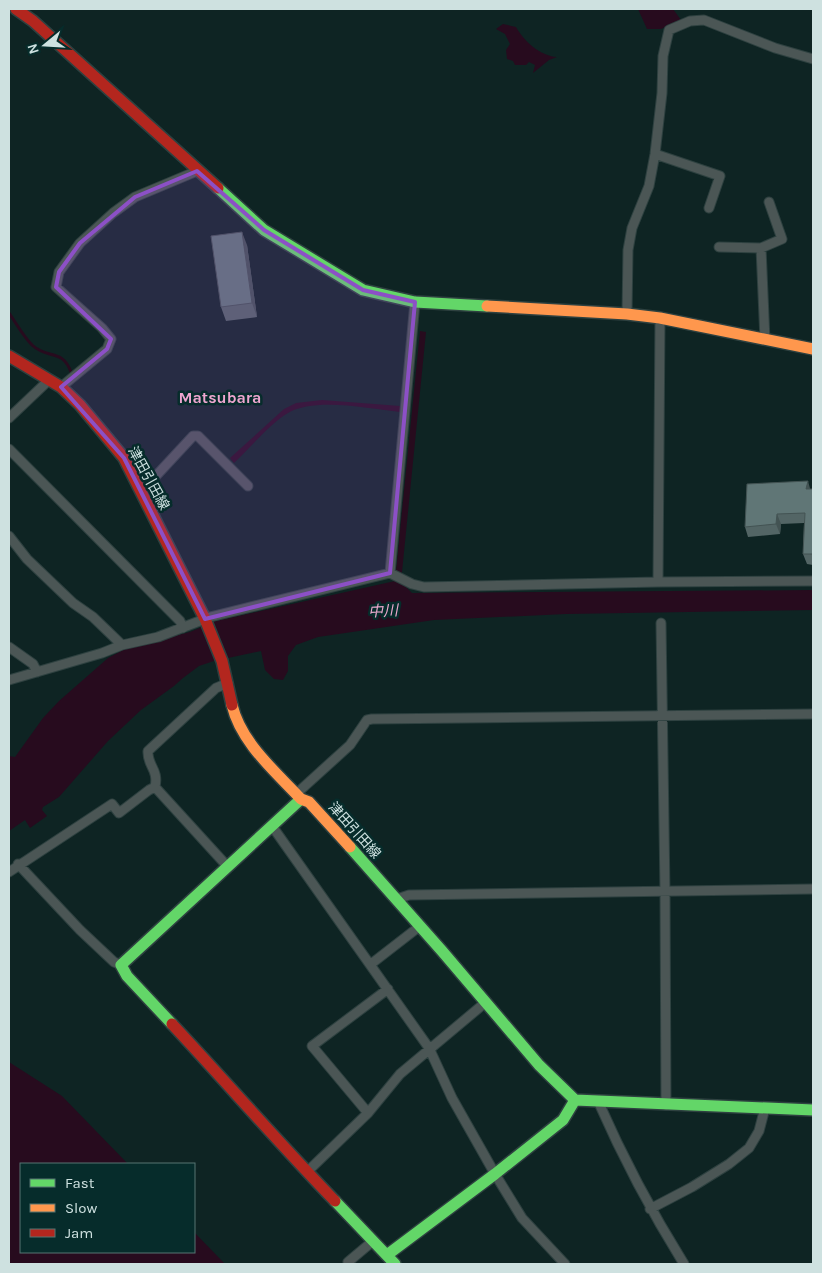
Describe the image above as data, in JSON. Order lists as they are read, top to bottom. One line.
{"streets":{"street":["津田引田線"]},"districts":["Matsubara"],"water":["中川"],"legend":["Fast","Slow","Jam"],"north":"left"}
